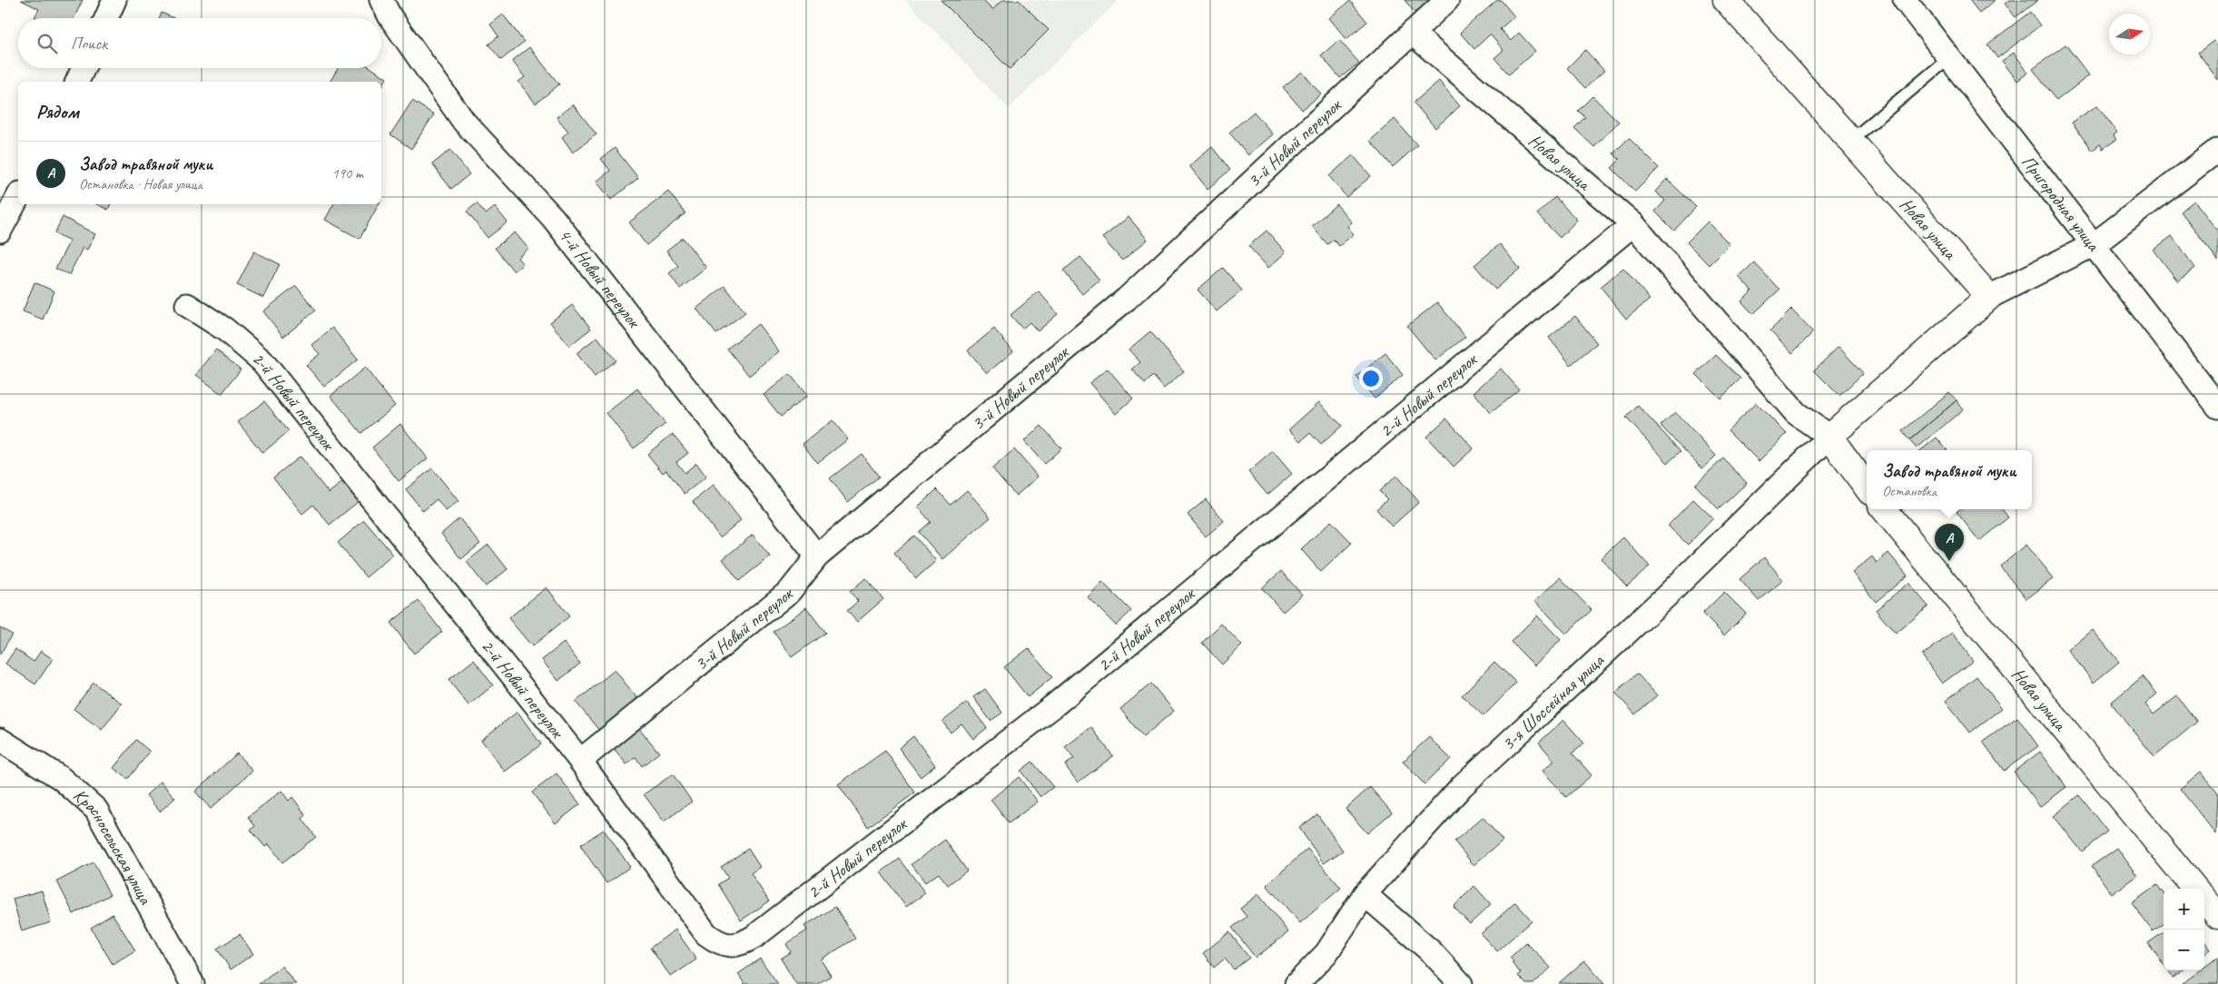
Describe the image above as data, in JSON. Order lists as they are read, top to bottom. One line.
{"streets":{"street":["3-й Новый переулок","Новая улица","Пригородная улица","4-й Новый переулок","2-й Новый переулок","3-я Шоссейная улица","Красносельская улица"]},"crossings":[["3-й Новый переулок","Новая улица"],["3-й Новый переулок","4-й Новый переулок"],["3-й Новый переулок","2-й Новый переулок"],["Новая улица","2-й Новый переулок"],["Новая улица","3-я Шоссейная улица"]],"north":"right","page":{"search":"Поиск","heading":"Рядом","list":[{"mark":"A","name":"Завод травяной муки","note":"Остановка · Новая улица","value":"190 m"}],"popup":["Завод травяной муки","Остановка"],"pins":"A","map_buttons":["+","−"]}}
